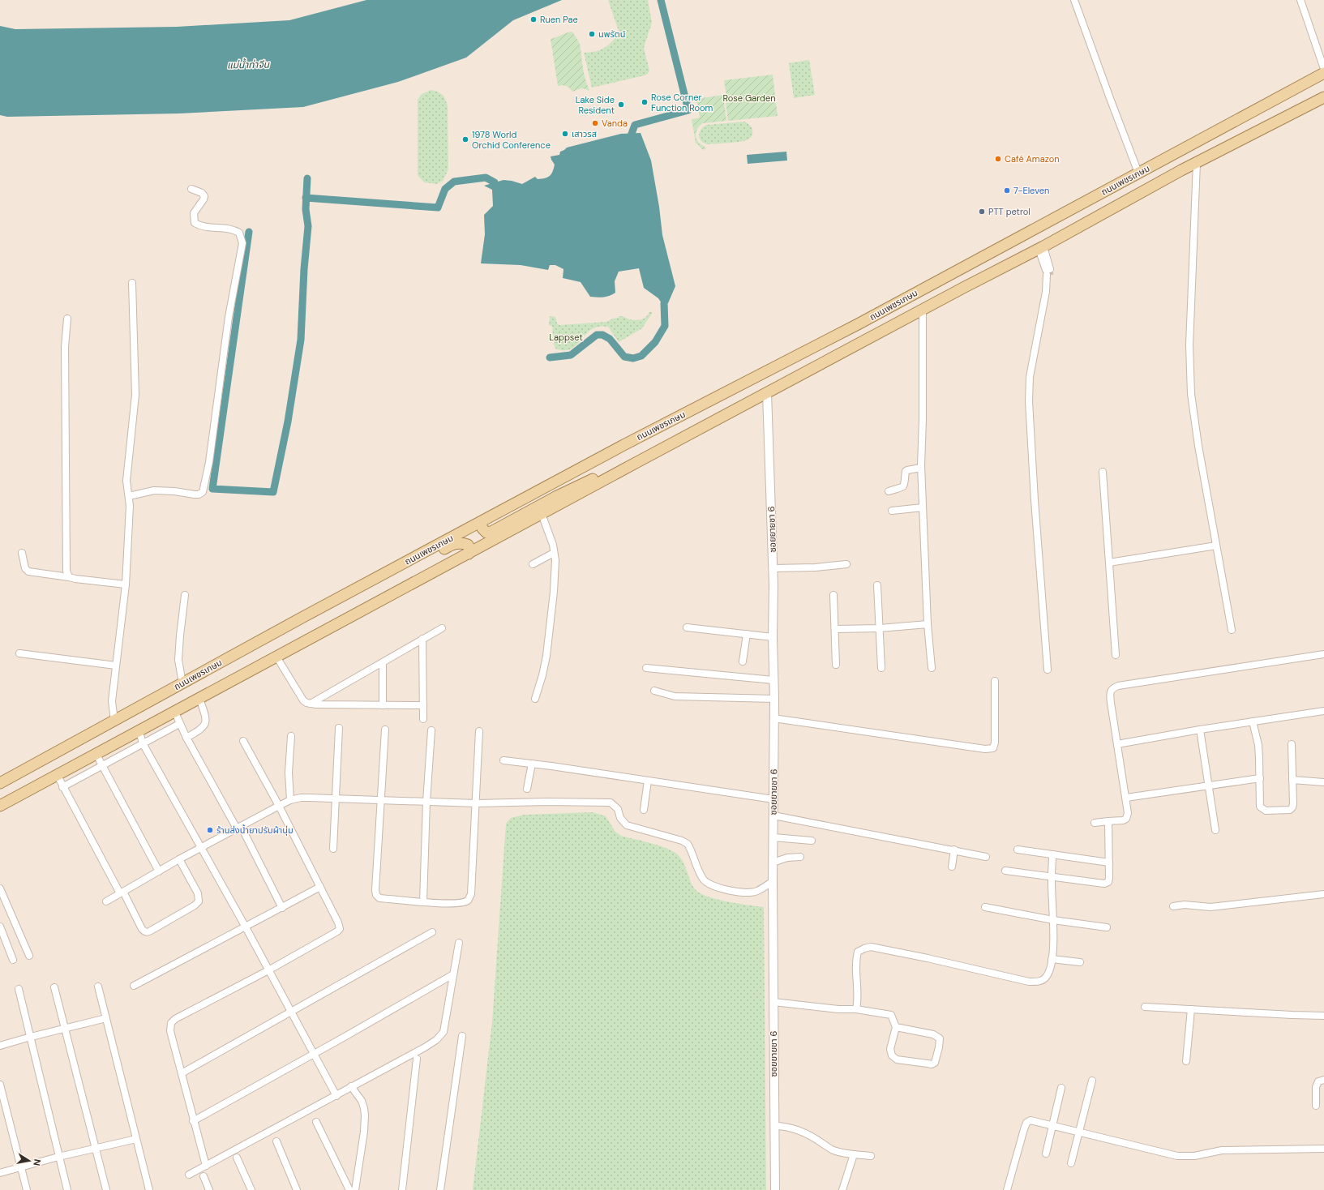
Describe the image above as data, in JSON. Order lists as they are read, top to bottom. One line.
{"streets":{"main road":["ถนนเพชรเกษม"],"street":["ซอยยายชา 6"]},"crossings":[["ถนนเพชรเกษม","ซอยยายชา 6"]],"water":["แม่น้ำท่าจีน"],"parks":["Rose Garden","Lappset"],"places":["Ruen Pae","นพรัตน์","Rose Corner Function Room","Lake Side Resident","Vanda","เสาวรส","1978 World Orchid Conference","Café Amazon","7-Eleven","PTT petrol","ร้านส่งน้ำยาปรับผ้านุ่ม"],"north":"right"}
